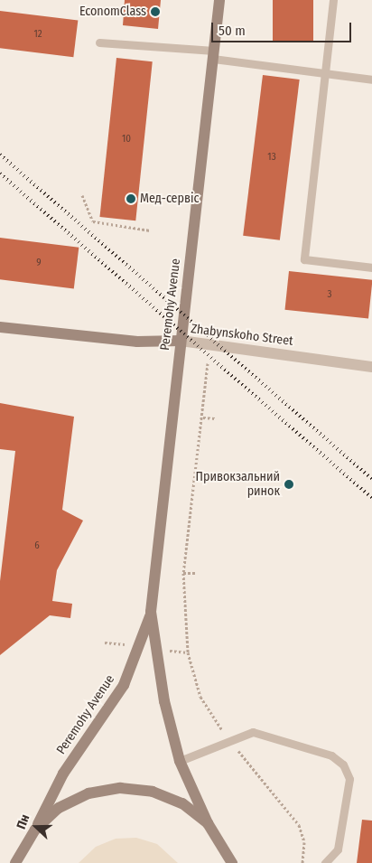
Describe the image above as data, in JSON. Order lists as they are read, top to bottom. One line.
{"streets":{"main road":["Peremohy Avenue","Zhabynskoho Street"]},"crossings":[["Peremohy Avenue","Zhabynskoho Street"]],"places":["EconomClass","Мед-сервіс","Привокзальний ринок"],"house_numbers":["12","10","13","9","3","6"],"scale_bar":"50 m","north":"left"}
